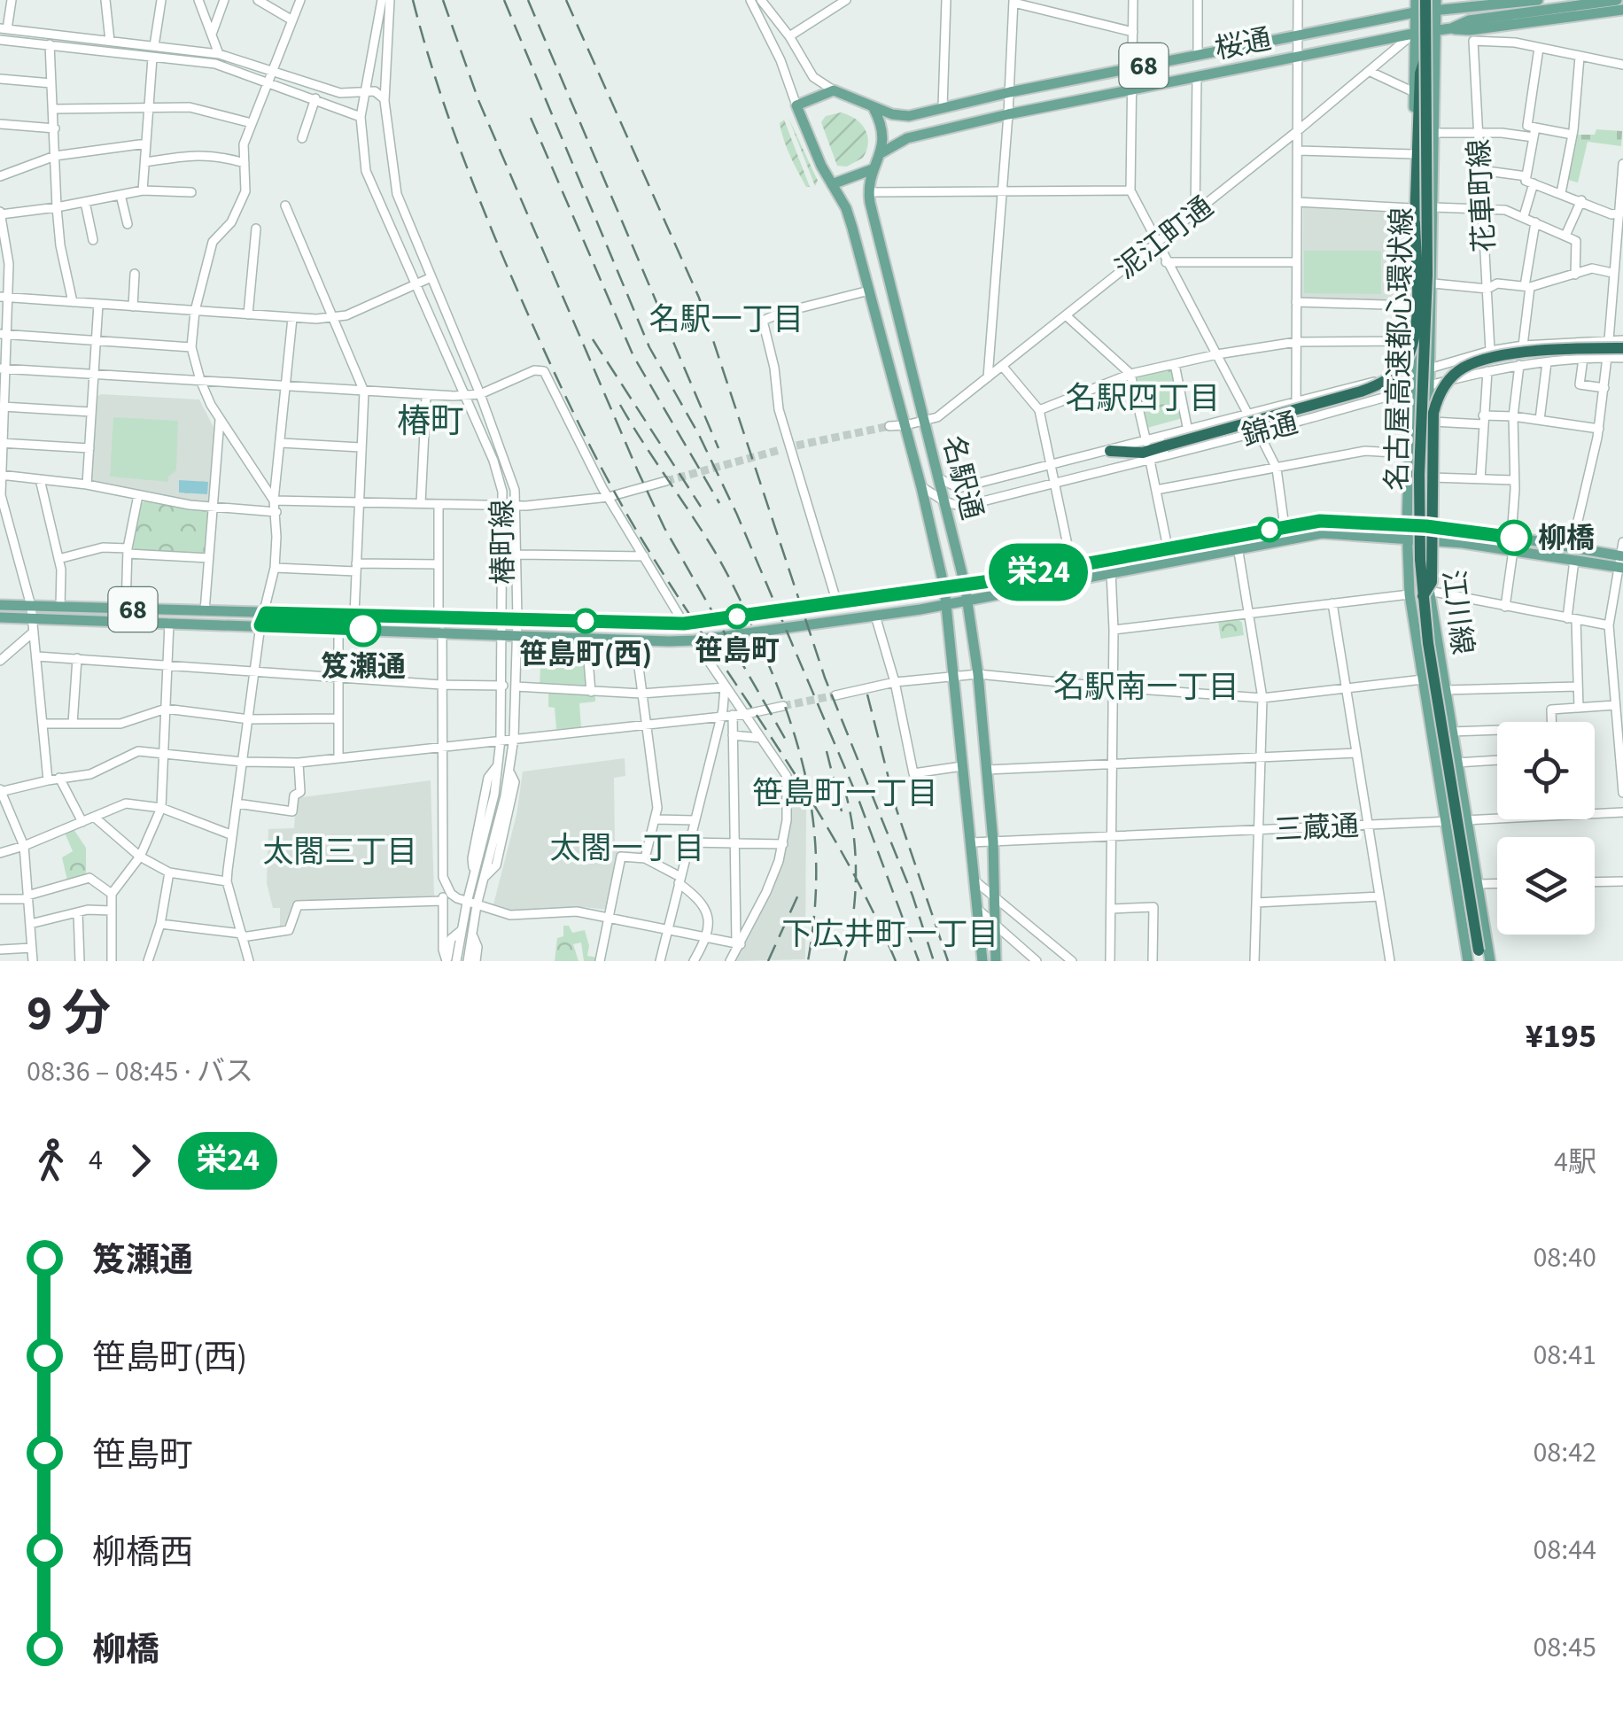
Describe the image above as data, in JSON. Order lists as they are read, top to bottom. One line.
{"streets":{"highway":["名古屋高速都心環状線"],"main road":["桜通","68","名駅通","江川線"],"street":["花車町線","泥江町通","錦通","椿町線","三蔵通"]},"crossings":[["桜通","68"],["桜通","泥江町通"],["桜通","名駅通"],["桜通","江川線"],["68","名駅通"],["68","椿町線"],["花車町線","錦通"],["泥江町通","名駅通"],["泥江町通","江川線"],["名古屋高速都心環状線","江川線"],["錦通","名駅通"],["錦通","江川線"],["名駅通","三蔵通"],["江川線","三蔵通"]],"districts":["名駅一丁目","名駅四丁目","椿町","名駅南一丁目","笹島町一丁目","太閤一丁目","太閤三丁目","下広井町一丁目"],"places":["柳橋","笹島町","笹島町(西)","笈瀬通"],"lines":["bus line 栄24"],"page":{"on_map":"栄24","heading":["9 分","08:36 – 08:45 · バス","¥195"],"legs":["4","栄24","4駅"],"list":[{"name":"笈瀬通","value":"08:40"},{"name":"笹島町(西)","value":"08:41"},{"name":"笹島町","value":"08:42"},{"name":"柳橋西","value":"08:44"},{"name":"柳橋","value":"08:45"}]}}
